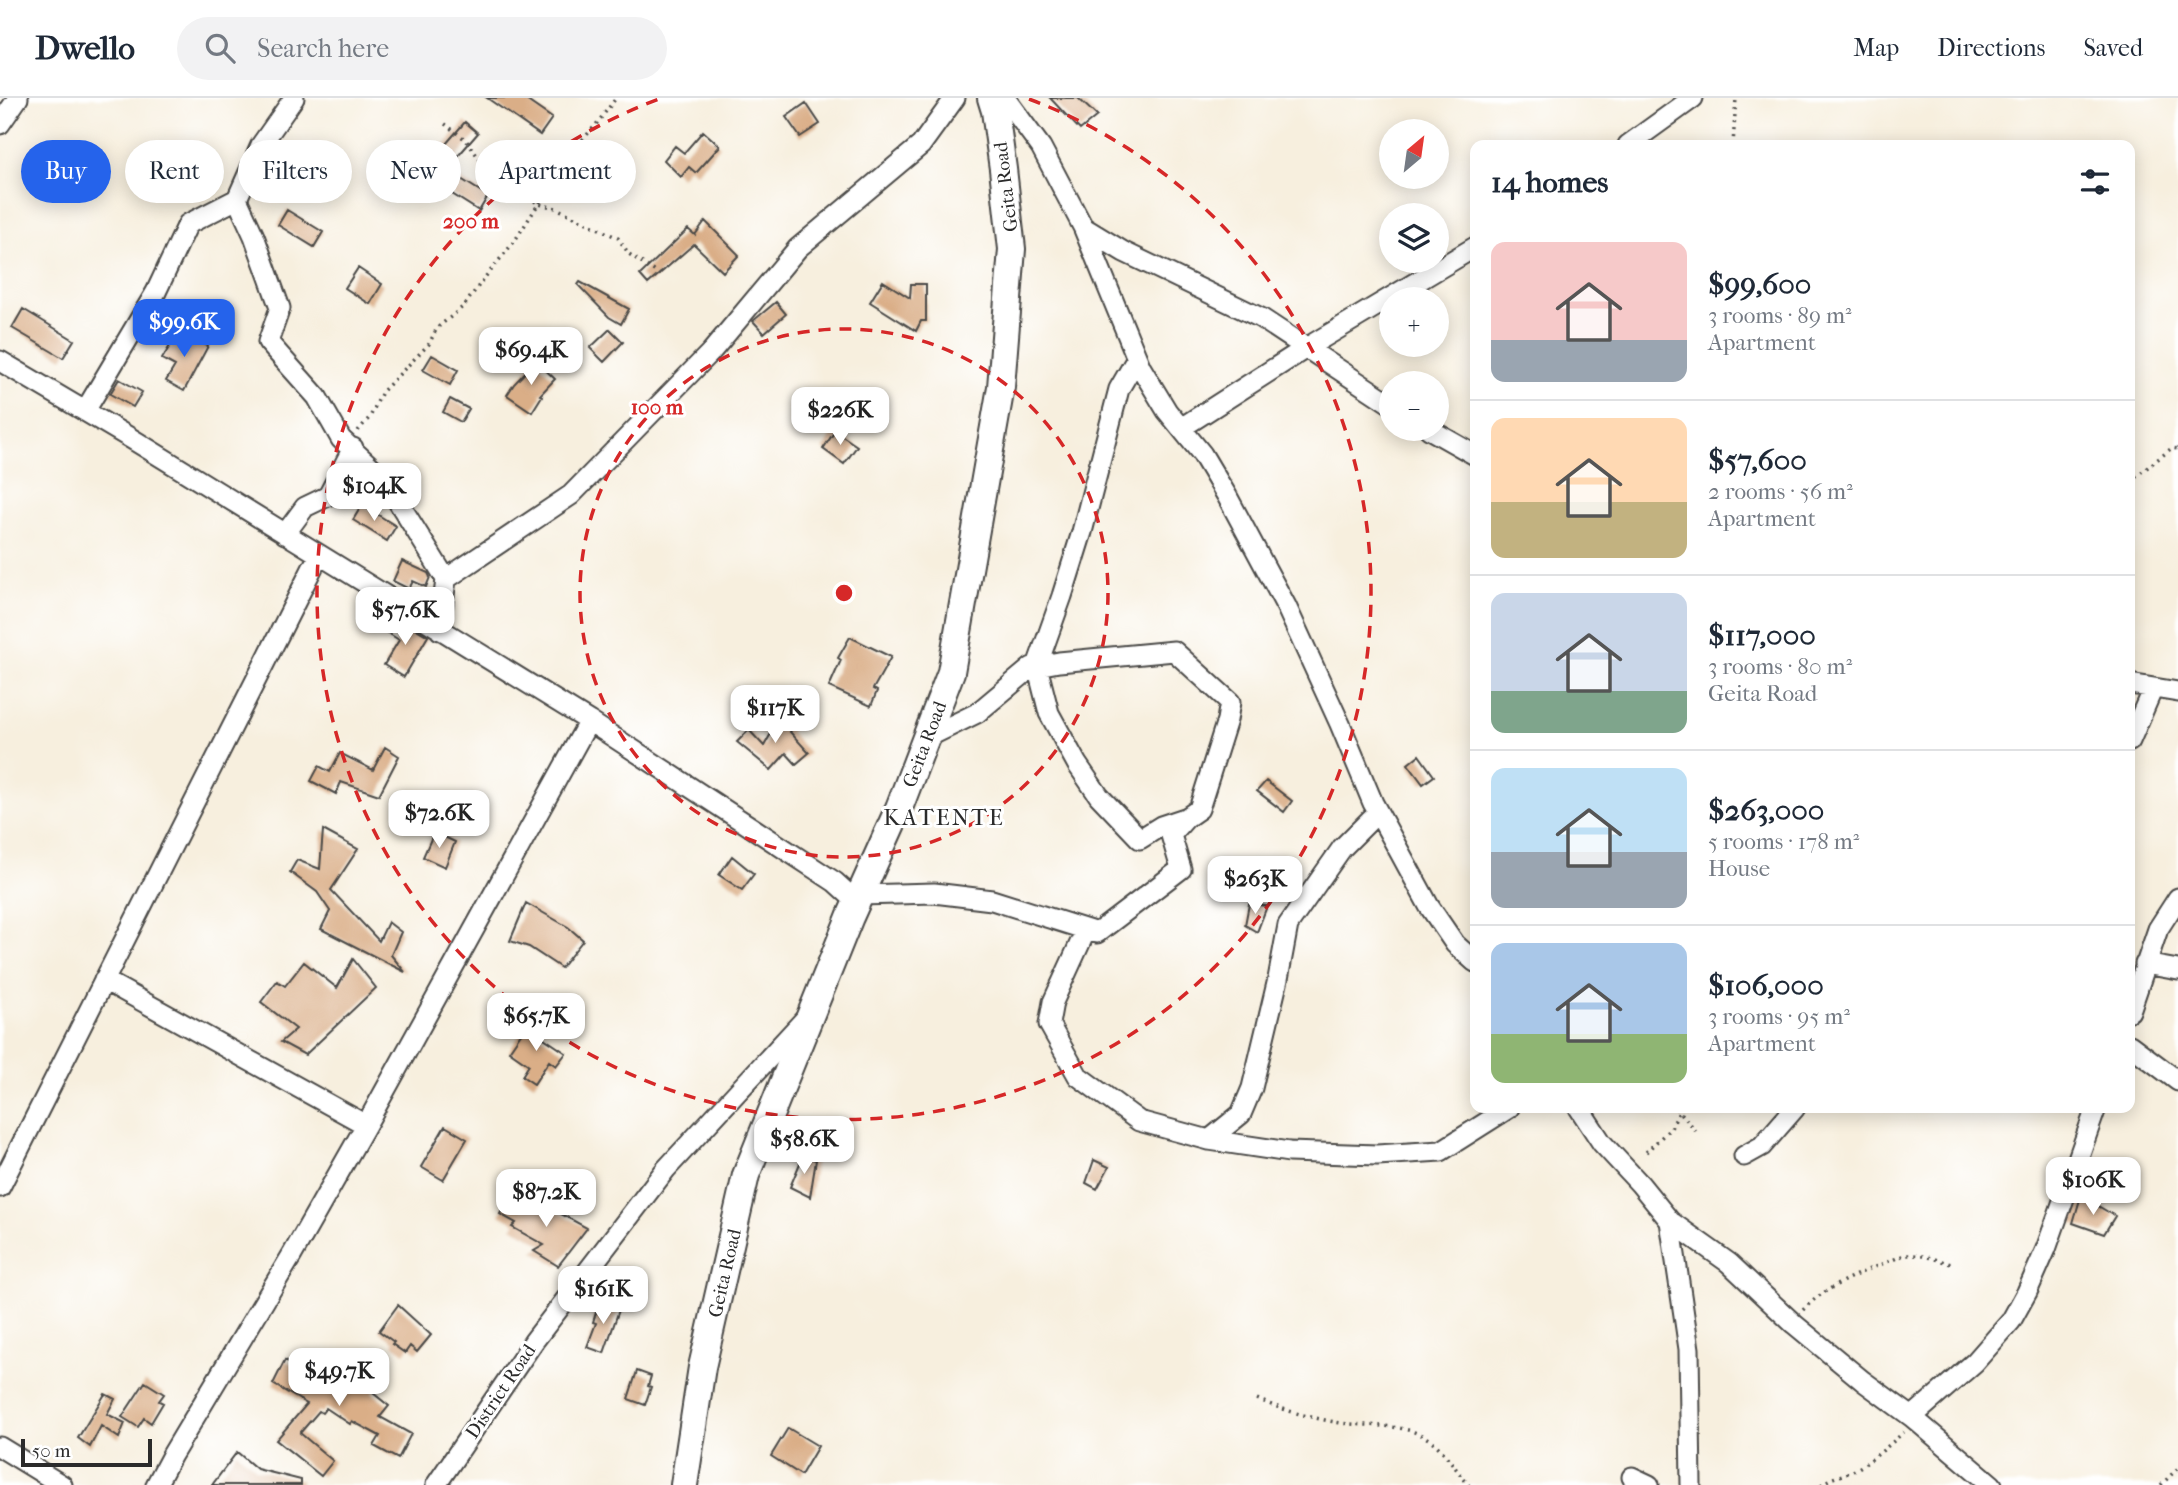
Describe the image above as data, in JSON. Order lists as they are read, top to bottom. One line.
{"streets":{"main road":["Geita Road"],"street":["District Road"]},"crossings":[["Geita Road","District Road"]],"districts":["KATENTE"],"scale_bar":"50 m","north":"top right","page":{"header":"Dwello","search":"Search here","nav":["Map","Directions","Saved"],"map_buttons":["+","−"],"chip":["Buy","Rent","Filters","New","Apartment"],"heading":"14 homes","list":[{"name":"$99,600","note":"3 rooms · 89 m² · Apartment"},{"name":"$57,600","note":"2 rooms · 56 m² · Apartment"},{"name":"$117,000","note":"3 rooms · 80 m² · Geita Road"},{"name":"$263,000","note":"5 rooms · 178 m² · House"},{"name":"$106,000","note":"3 rooms · 95 m² · Apartment"}],"price":["$99.6K","$69.4K","$226K","$104K","$57.6K","$117K","$72.6K","$263K","$65.7K","$58.6K","$106K","$87.2K","$161K","$49.7K"],"scale":"50 m"},"rings":["200 m","100 m"]}
